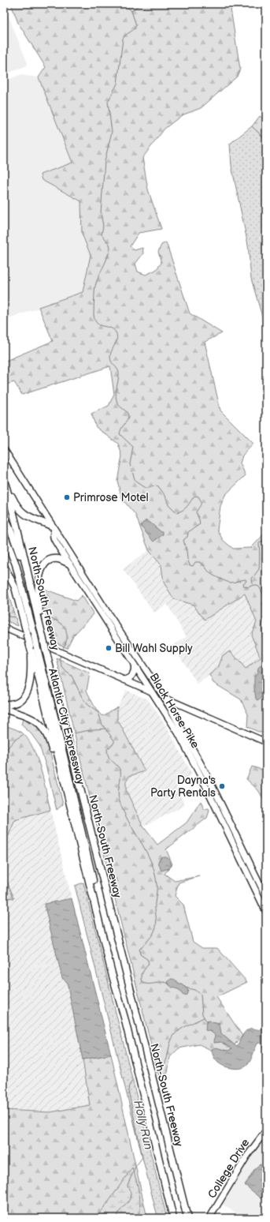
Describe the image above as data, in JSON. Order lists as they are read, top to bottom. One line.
{"streets":{"highway":["North-South Freeway","Atlantic City Expressway"],"main road":["Black Horse Pike","College Drive"]},"crossings":[["North-South Freeway","Atlantic City Expressway"]],"water":["Holly Run"],"places":["Primrose Motel","Bill Wahl Supply","Dayna's Party Rentals"]}
